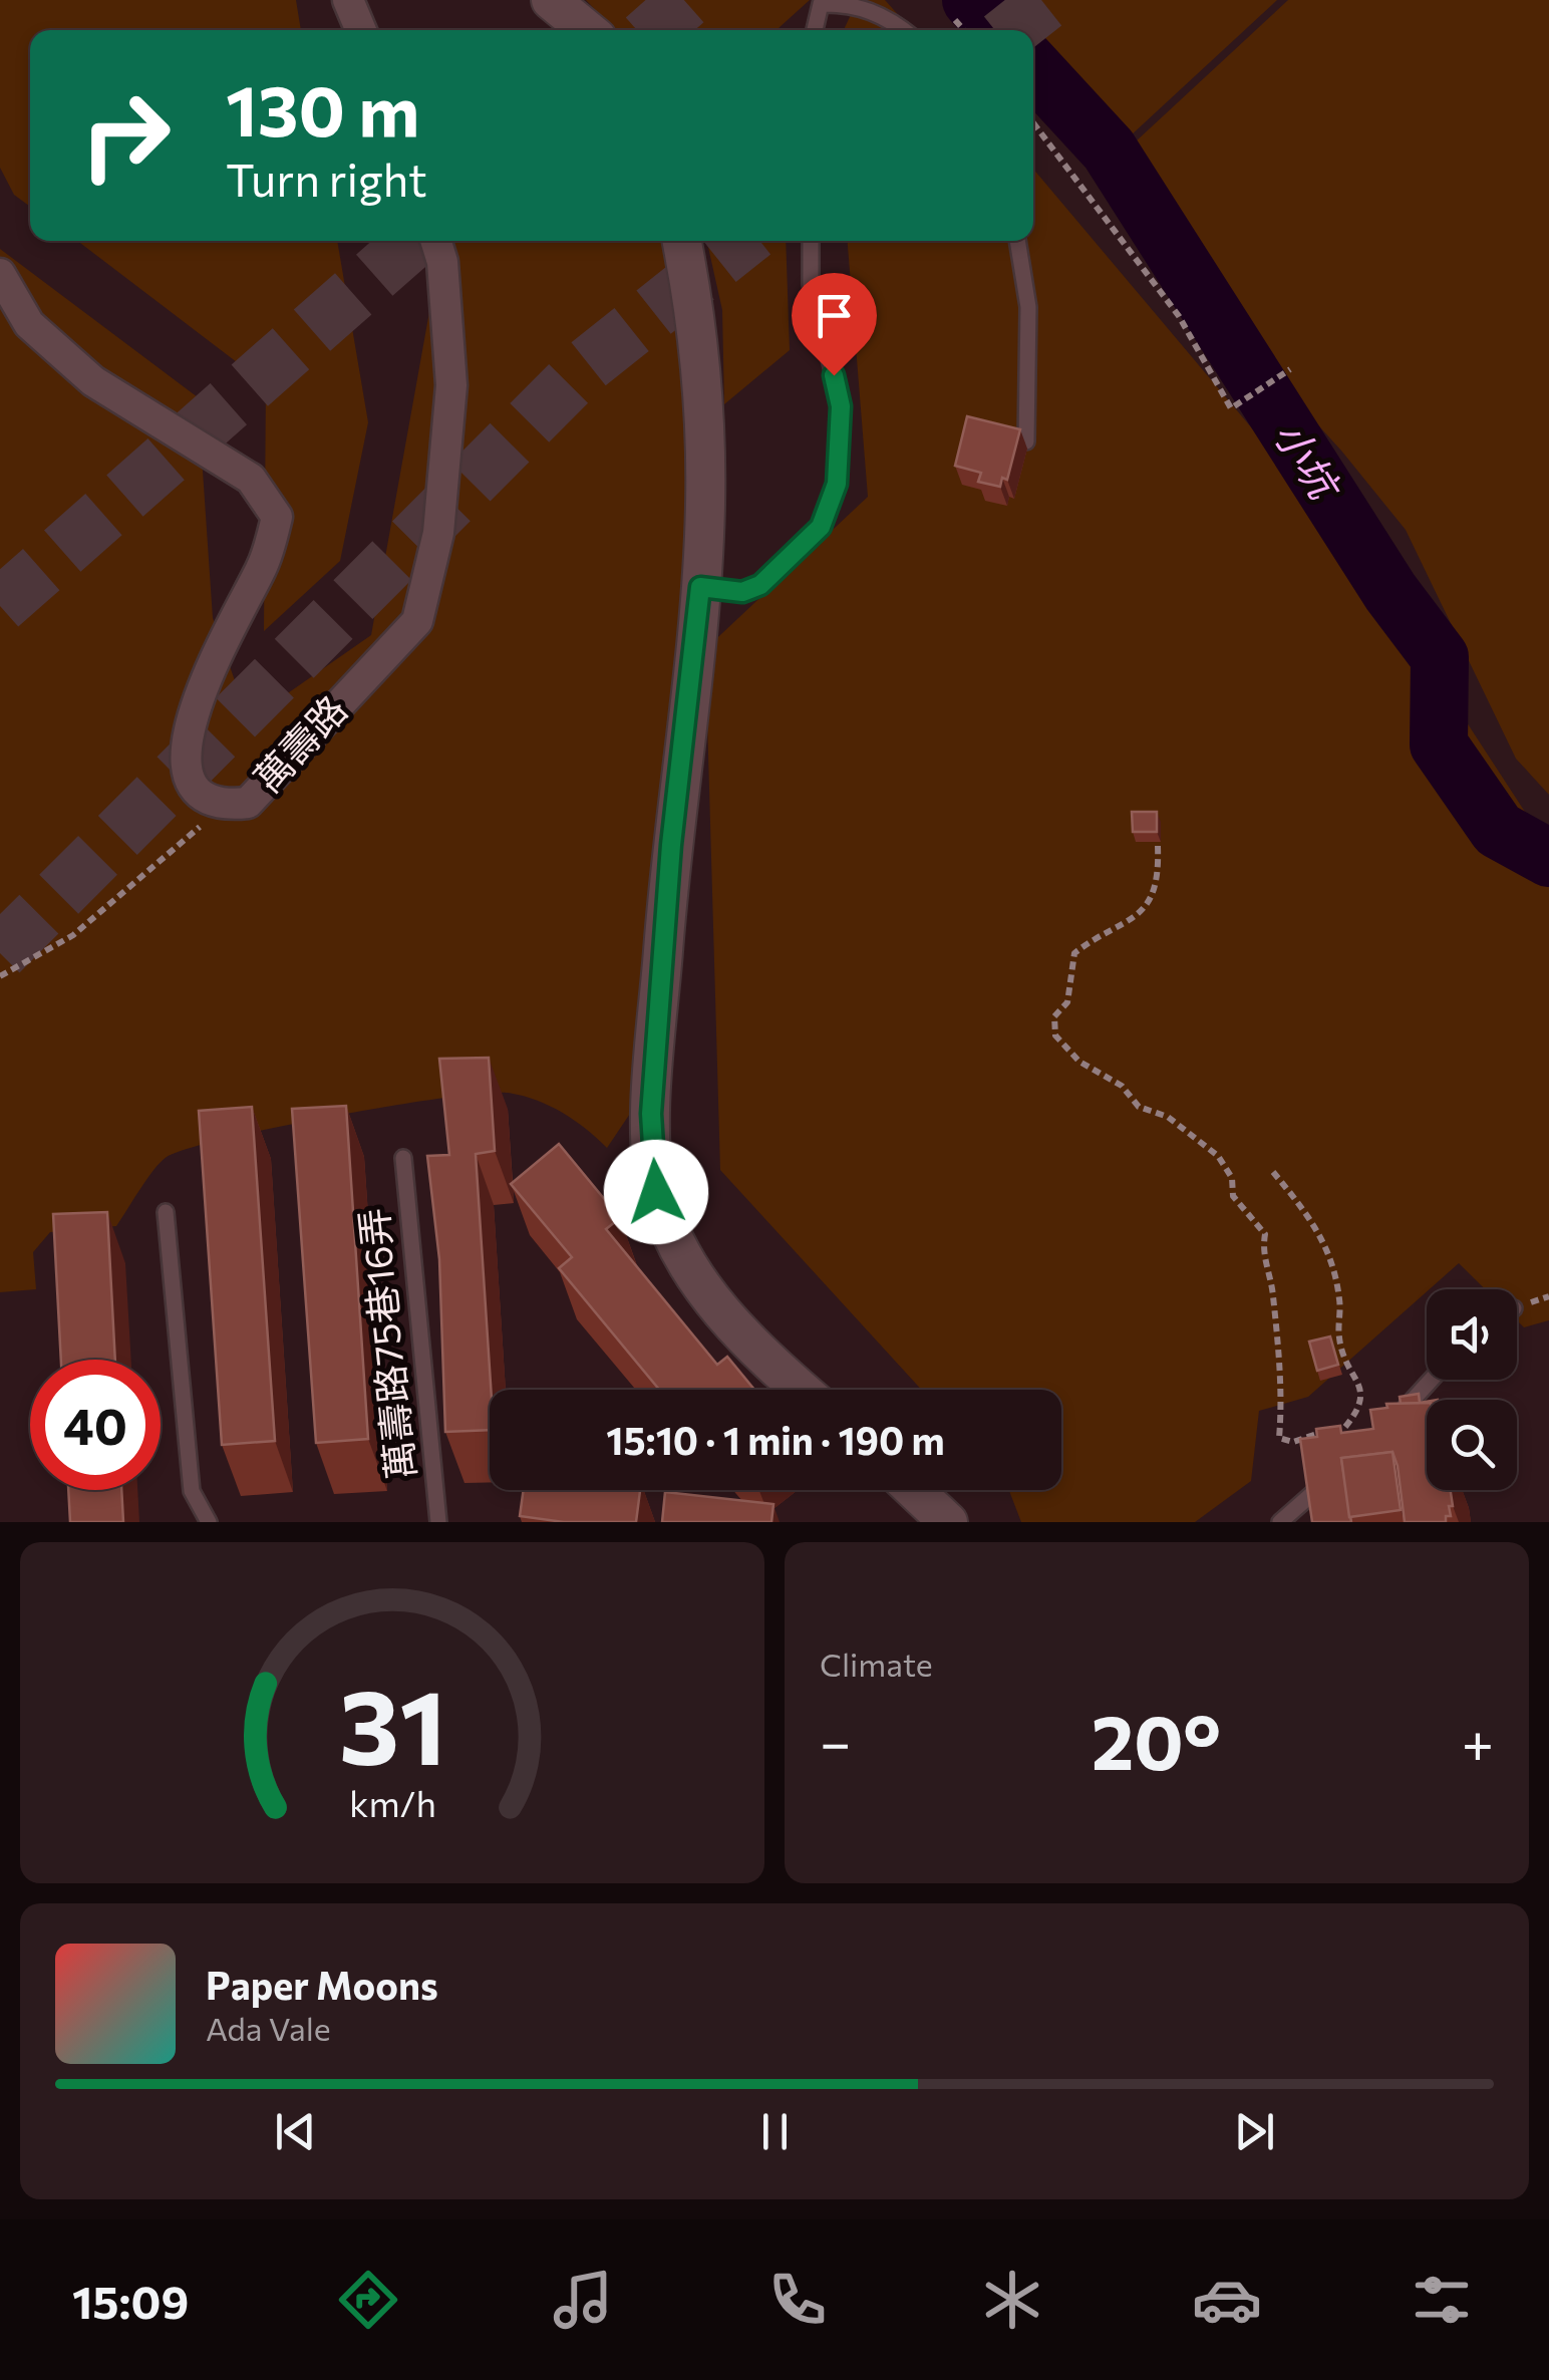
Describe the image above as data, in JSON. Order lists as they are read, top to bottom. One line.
{"streets":{"street":["萬壽路"],"lane":["萬壽路75巷16弄"]},"water":["小坑"],"page":{"turn":["130 m","Turn right"],"limit":"40","trip":"15:10 · 1 min · 190 m","tile":"Climate","heat":["−","20°","+"],"song":["Paper Moons","Ada Vale"],"tabs":"15:09","gauge":["31","km/h"]}}
